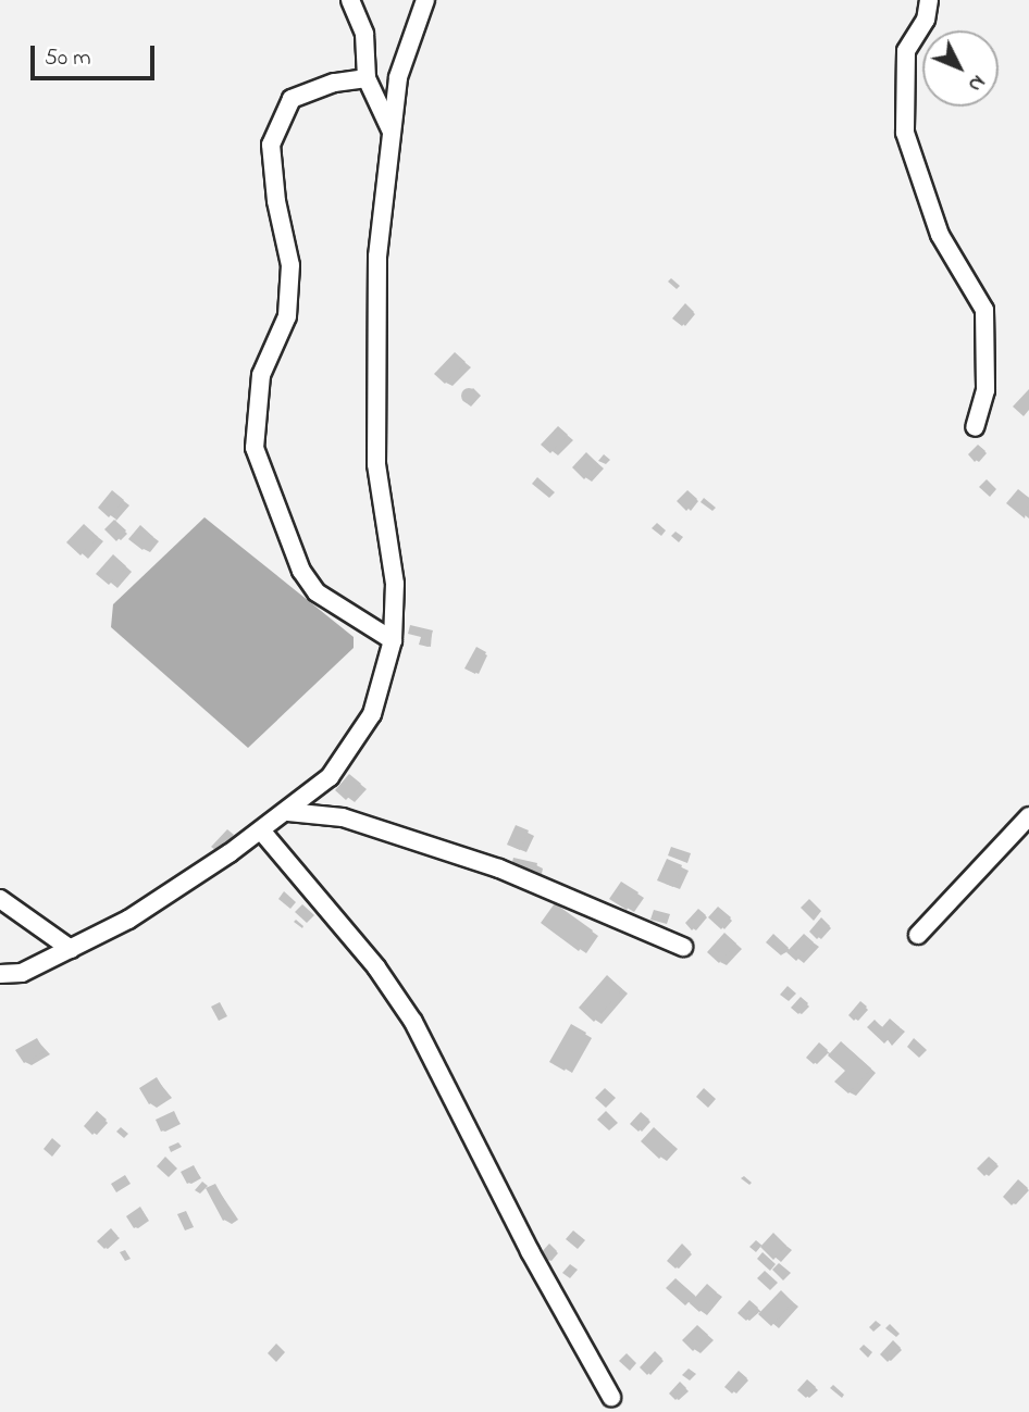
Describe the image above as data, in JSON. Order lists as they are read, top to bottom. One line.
{"scale_bar":"50 m","north":"bottom right"}
